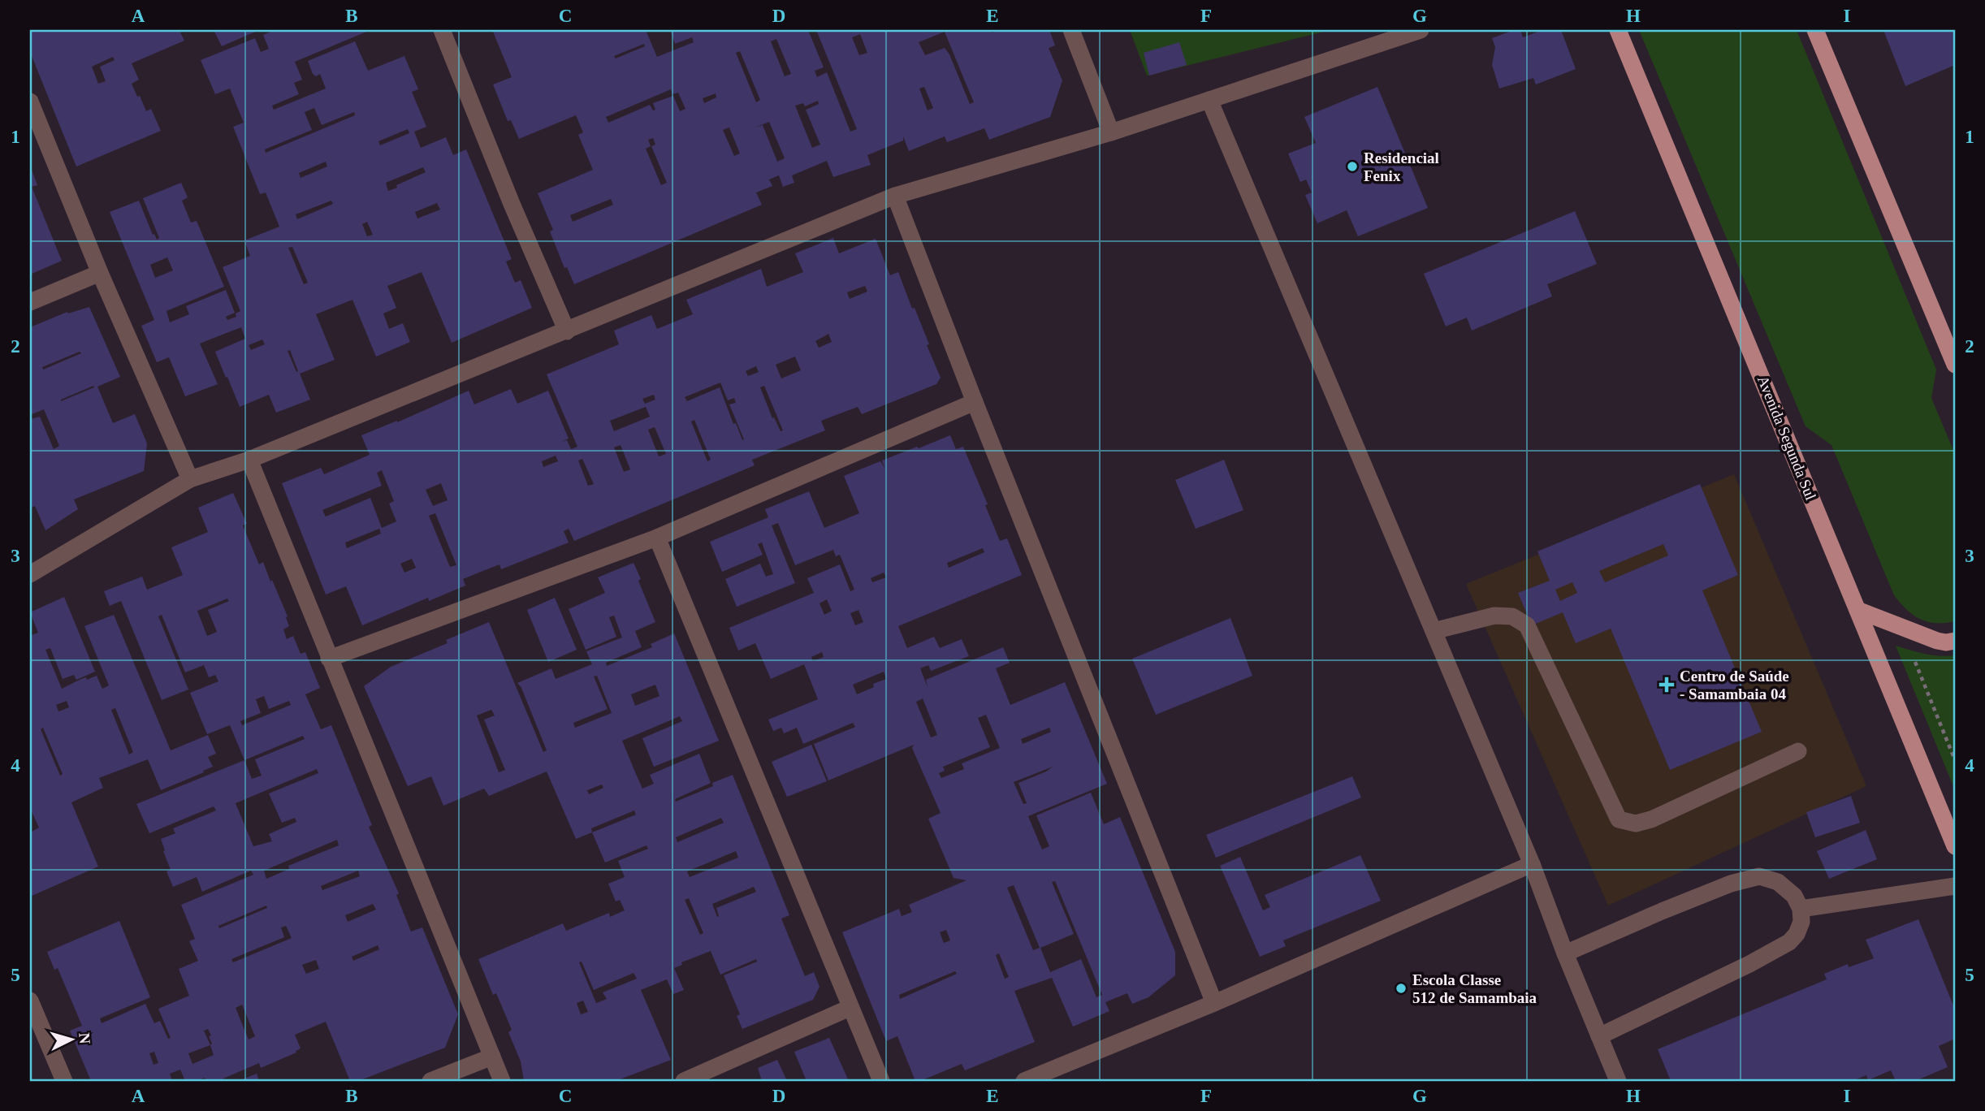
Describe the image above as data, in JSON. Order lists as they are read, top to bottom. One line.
{"streets":{"main road":["Avenida Segunda Sul"]},"places":{"other":["Residencial Fenix","Escola Classe 512 de Samambaia"],"health":["Centro de Saúde - Samambaia 04"]},"north":"right","grid":{"columns":["A","B","C","D","E","F","G","H","I"],"rows":["1","2","3","4","5"]}}
